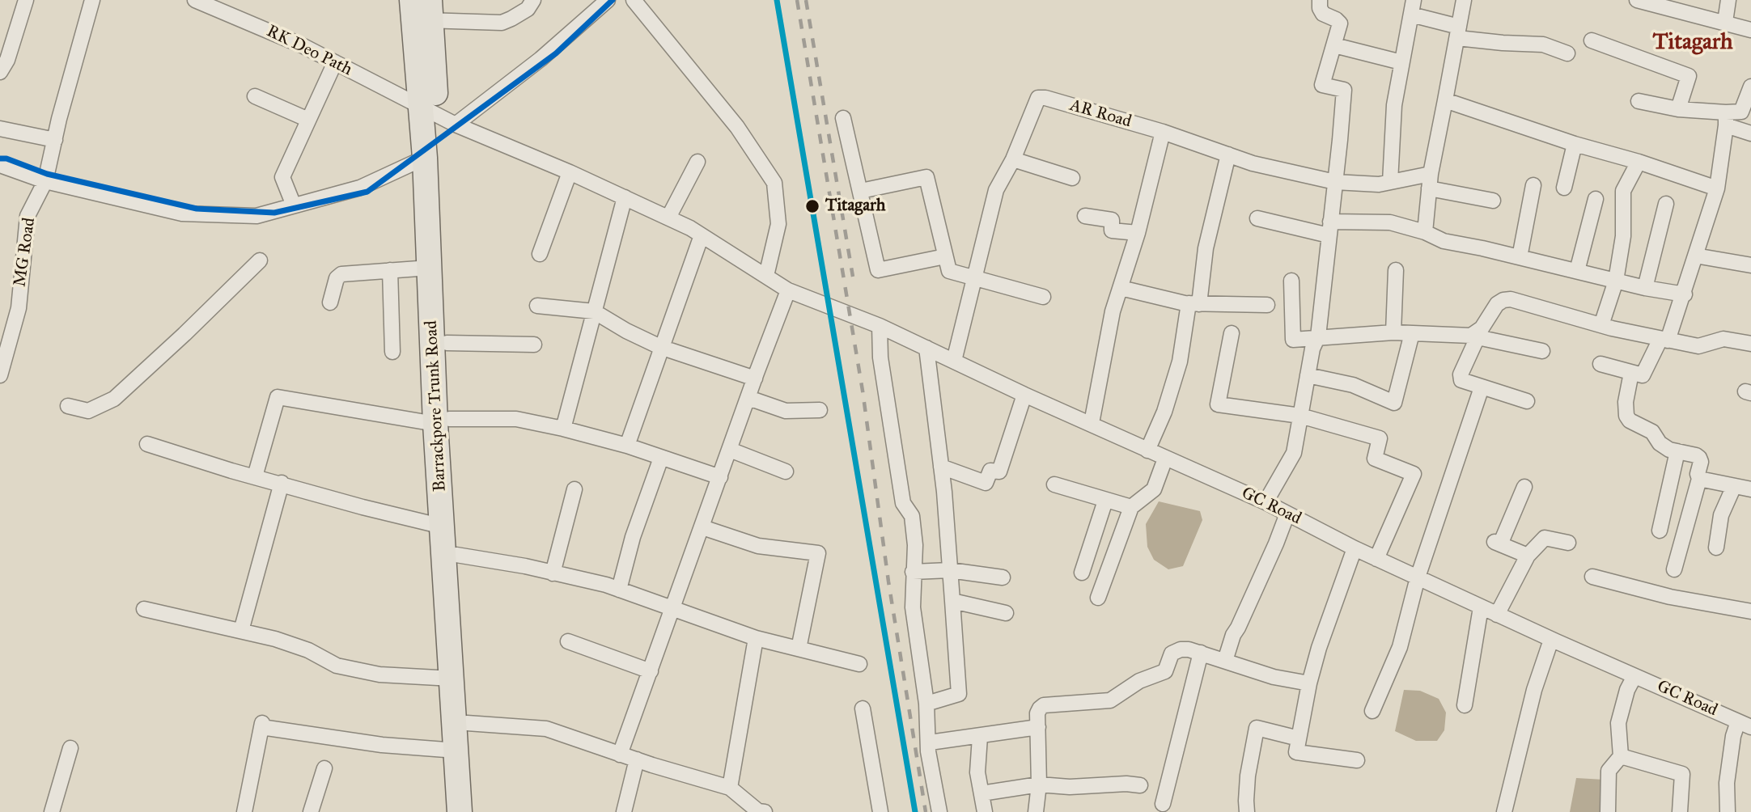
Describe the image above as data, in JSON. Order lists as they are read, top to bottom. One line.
{"streets":{"main road":["Barrackpore Trunk Road"],"street":["RK Deo Path","AR Road","MG Road","GC Road"]},"crossings":[["RK Deo Path","Barrackpore Trunk Road"],["RK Deo Path","GC Road"],["AR Road","GC Road"]],"districts":["Titagarh"],"places":["Titagarh"]}
